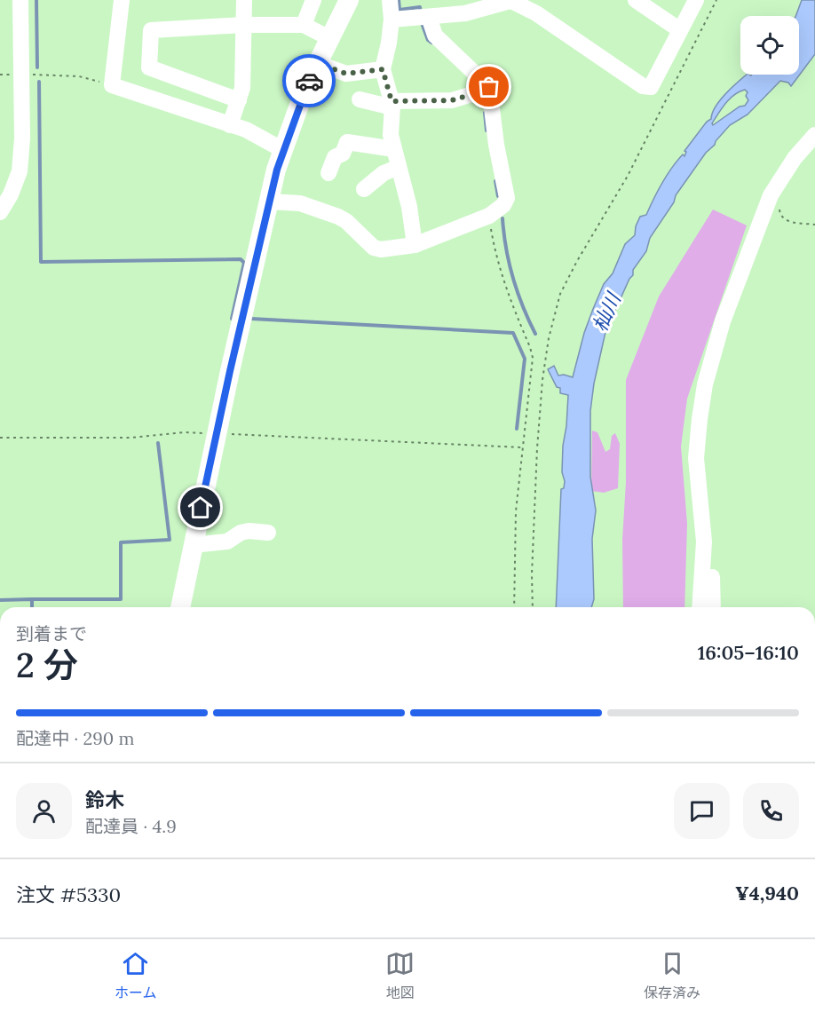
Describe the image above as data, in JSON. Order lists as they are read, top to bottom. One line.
{"water":["杣川"],"page":{"heading":["2 分","到着まで","16:05–16:10"],"panel":["鈴木","配達員 · 4.9","注文 #5330","¥4,940"],"bar":"配達中 · 290 m","tabs":["ホーム","地図","保存済み"]}}
